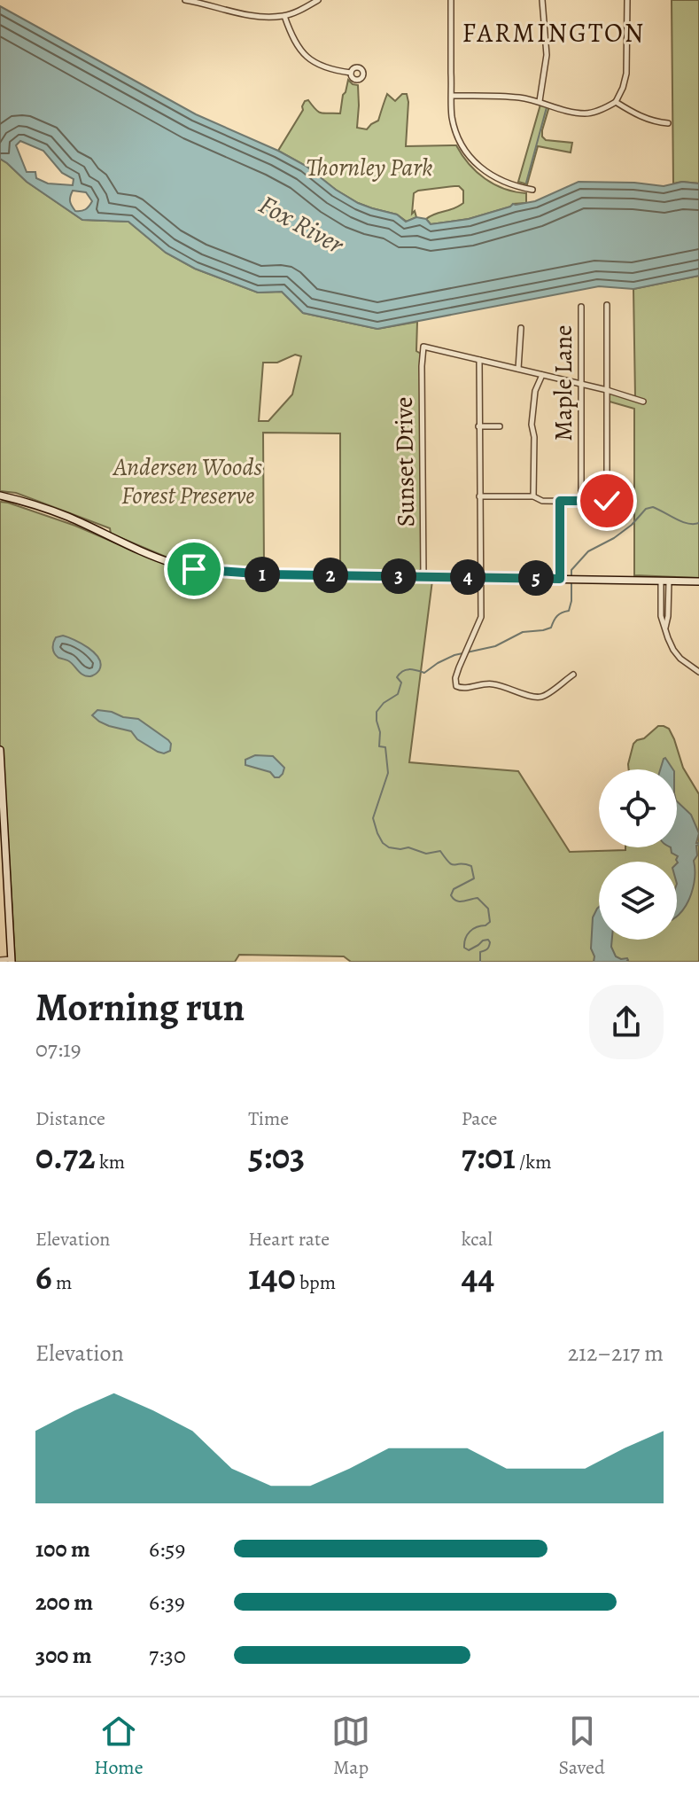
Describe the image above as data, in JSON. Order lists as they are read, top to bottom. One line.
{"streets":{"street":["Maple Lane","Sunset Drive"]},"districts":["FARMINGTON"],"water":["Fox River"],"parks":["Thornley Park","Andersen Woods Forest Preserve"],"page":{"pins":["1","2","3","4","5"],"heading":["Morning run","07:19"],"stats":[["Distance","0.72 km"],["Time","5:03"],["Pace","7:01 /km"],["Elevation","6 m"],["Heart rate","140 bpm"],["kcal","44"]],"chart":["Elevation","212–217 m"],"list":[{"name":"100 m","note":"6:59"},{"name":"200 m","note":"6:39"},{"name":"300 m","note":"7:30"}],"tabs":["Home","Map","Saved"]}}
